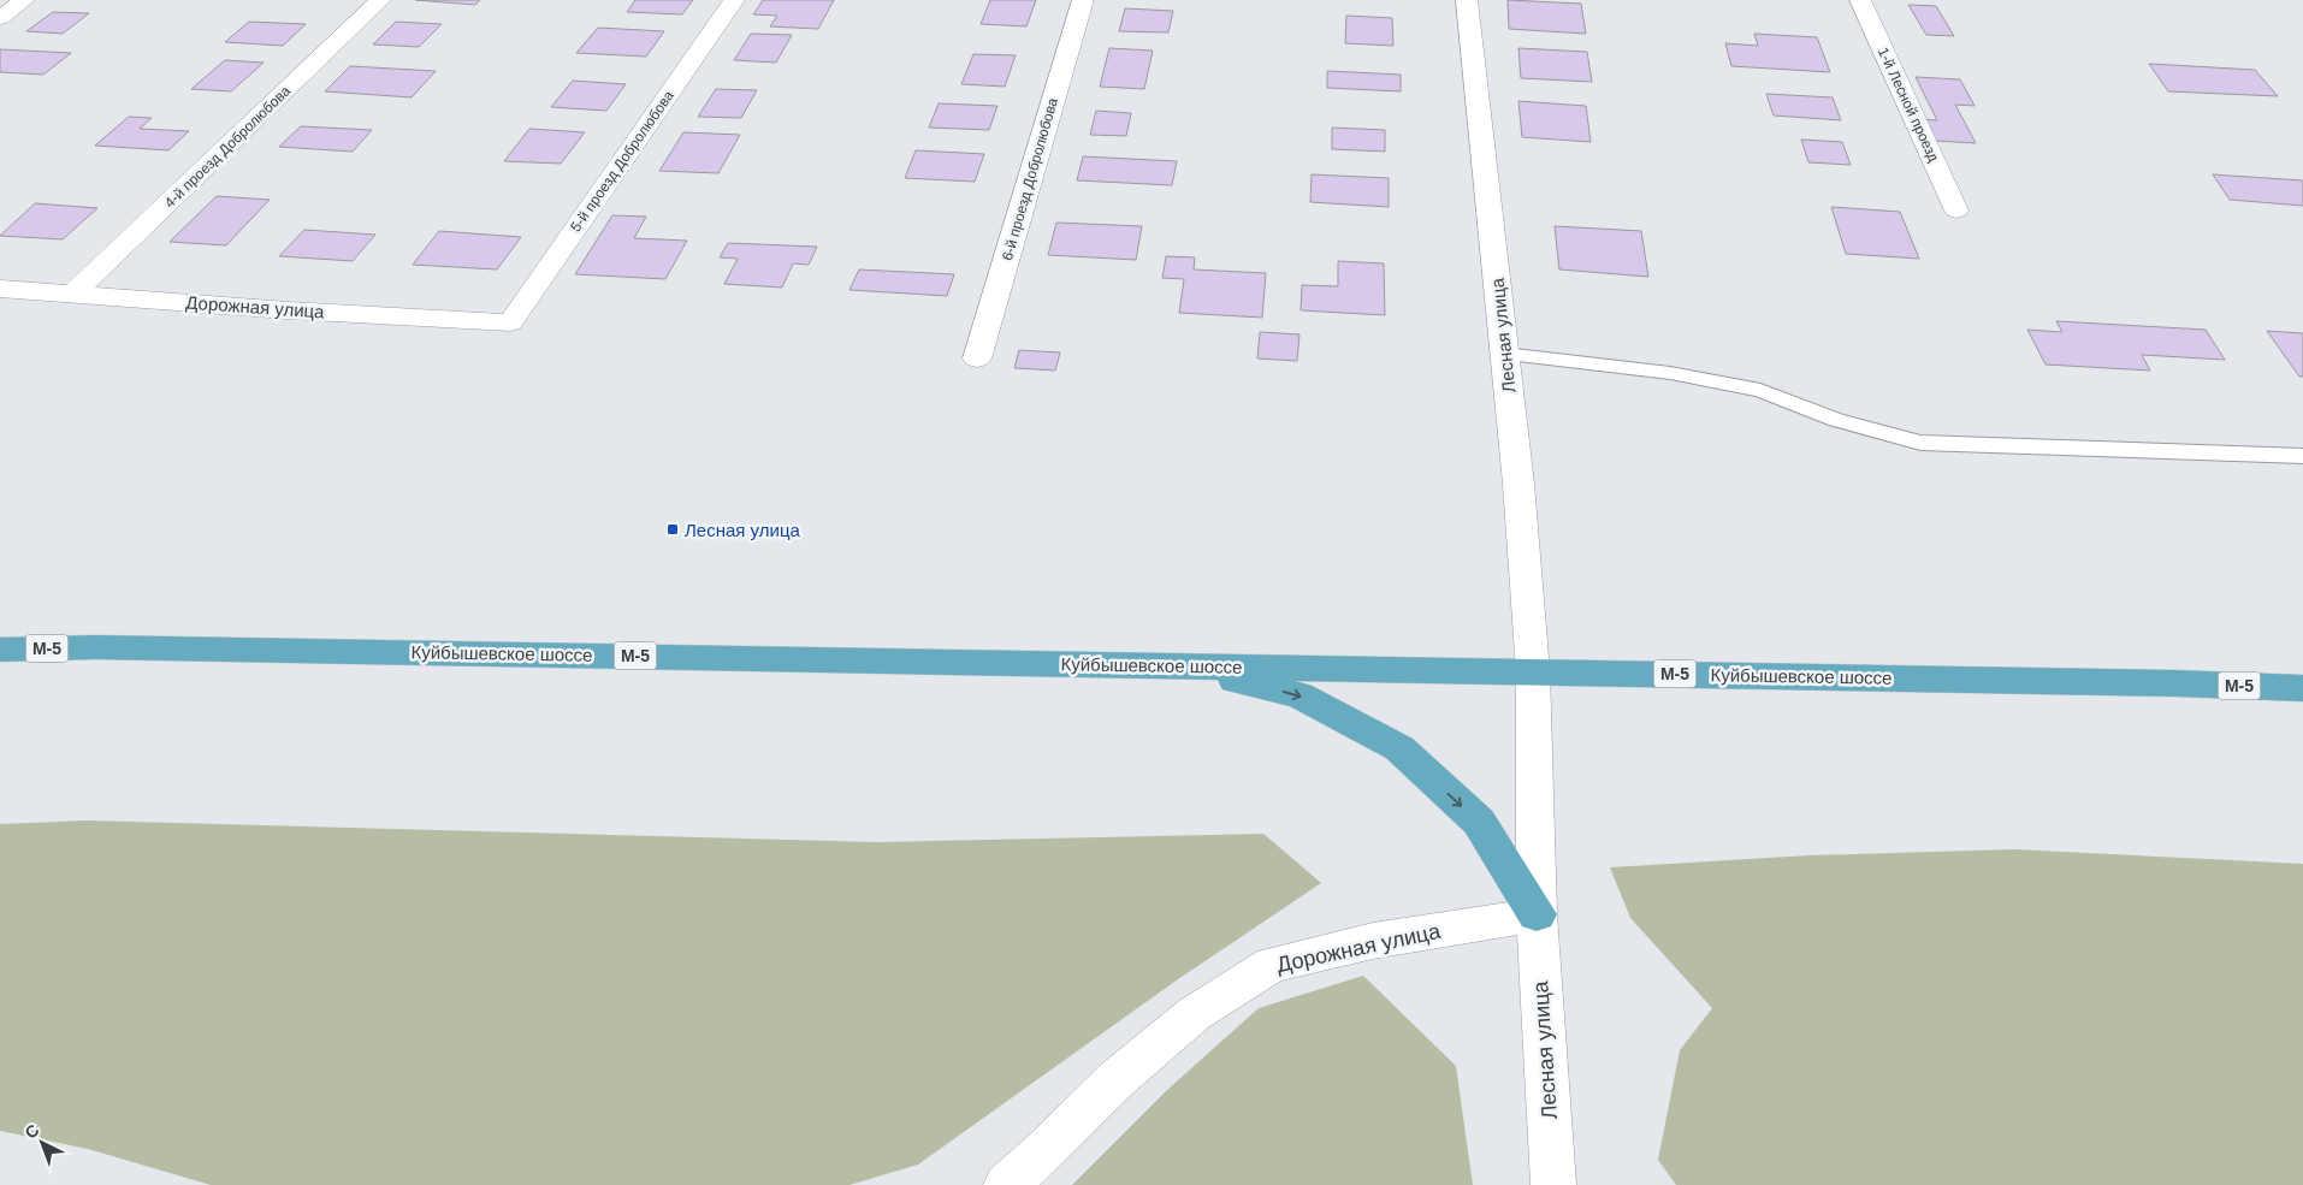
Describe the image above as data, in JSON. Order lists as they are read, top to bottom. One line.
{"streets":{"highway":["М-5","Куйбышевское шоссе"],"street":["1-й Лесной проезд","4-й проезд Добролюбова","5-й проезд Добролюбова","6-й проезд Добролюбова","Дорожная улица","Лесная улица"]},"crossings":[["4-й проезд Добролюбова","Дорожная улица"],["5-й проезд Добролюбова","Дорожная улица"],["Дорожная улица","Лесная улица"],["Лесная улица","Куйбышевское шоссе"]],"places":{"transit":["Лесная улица"]},"north":"top left"}
